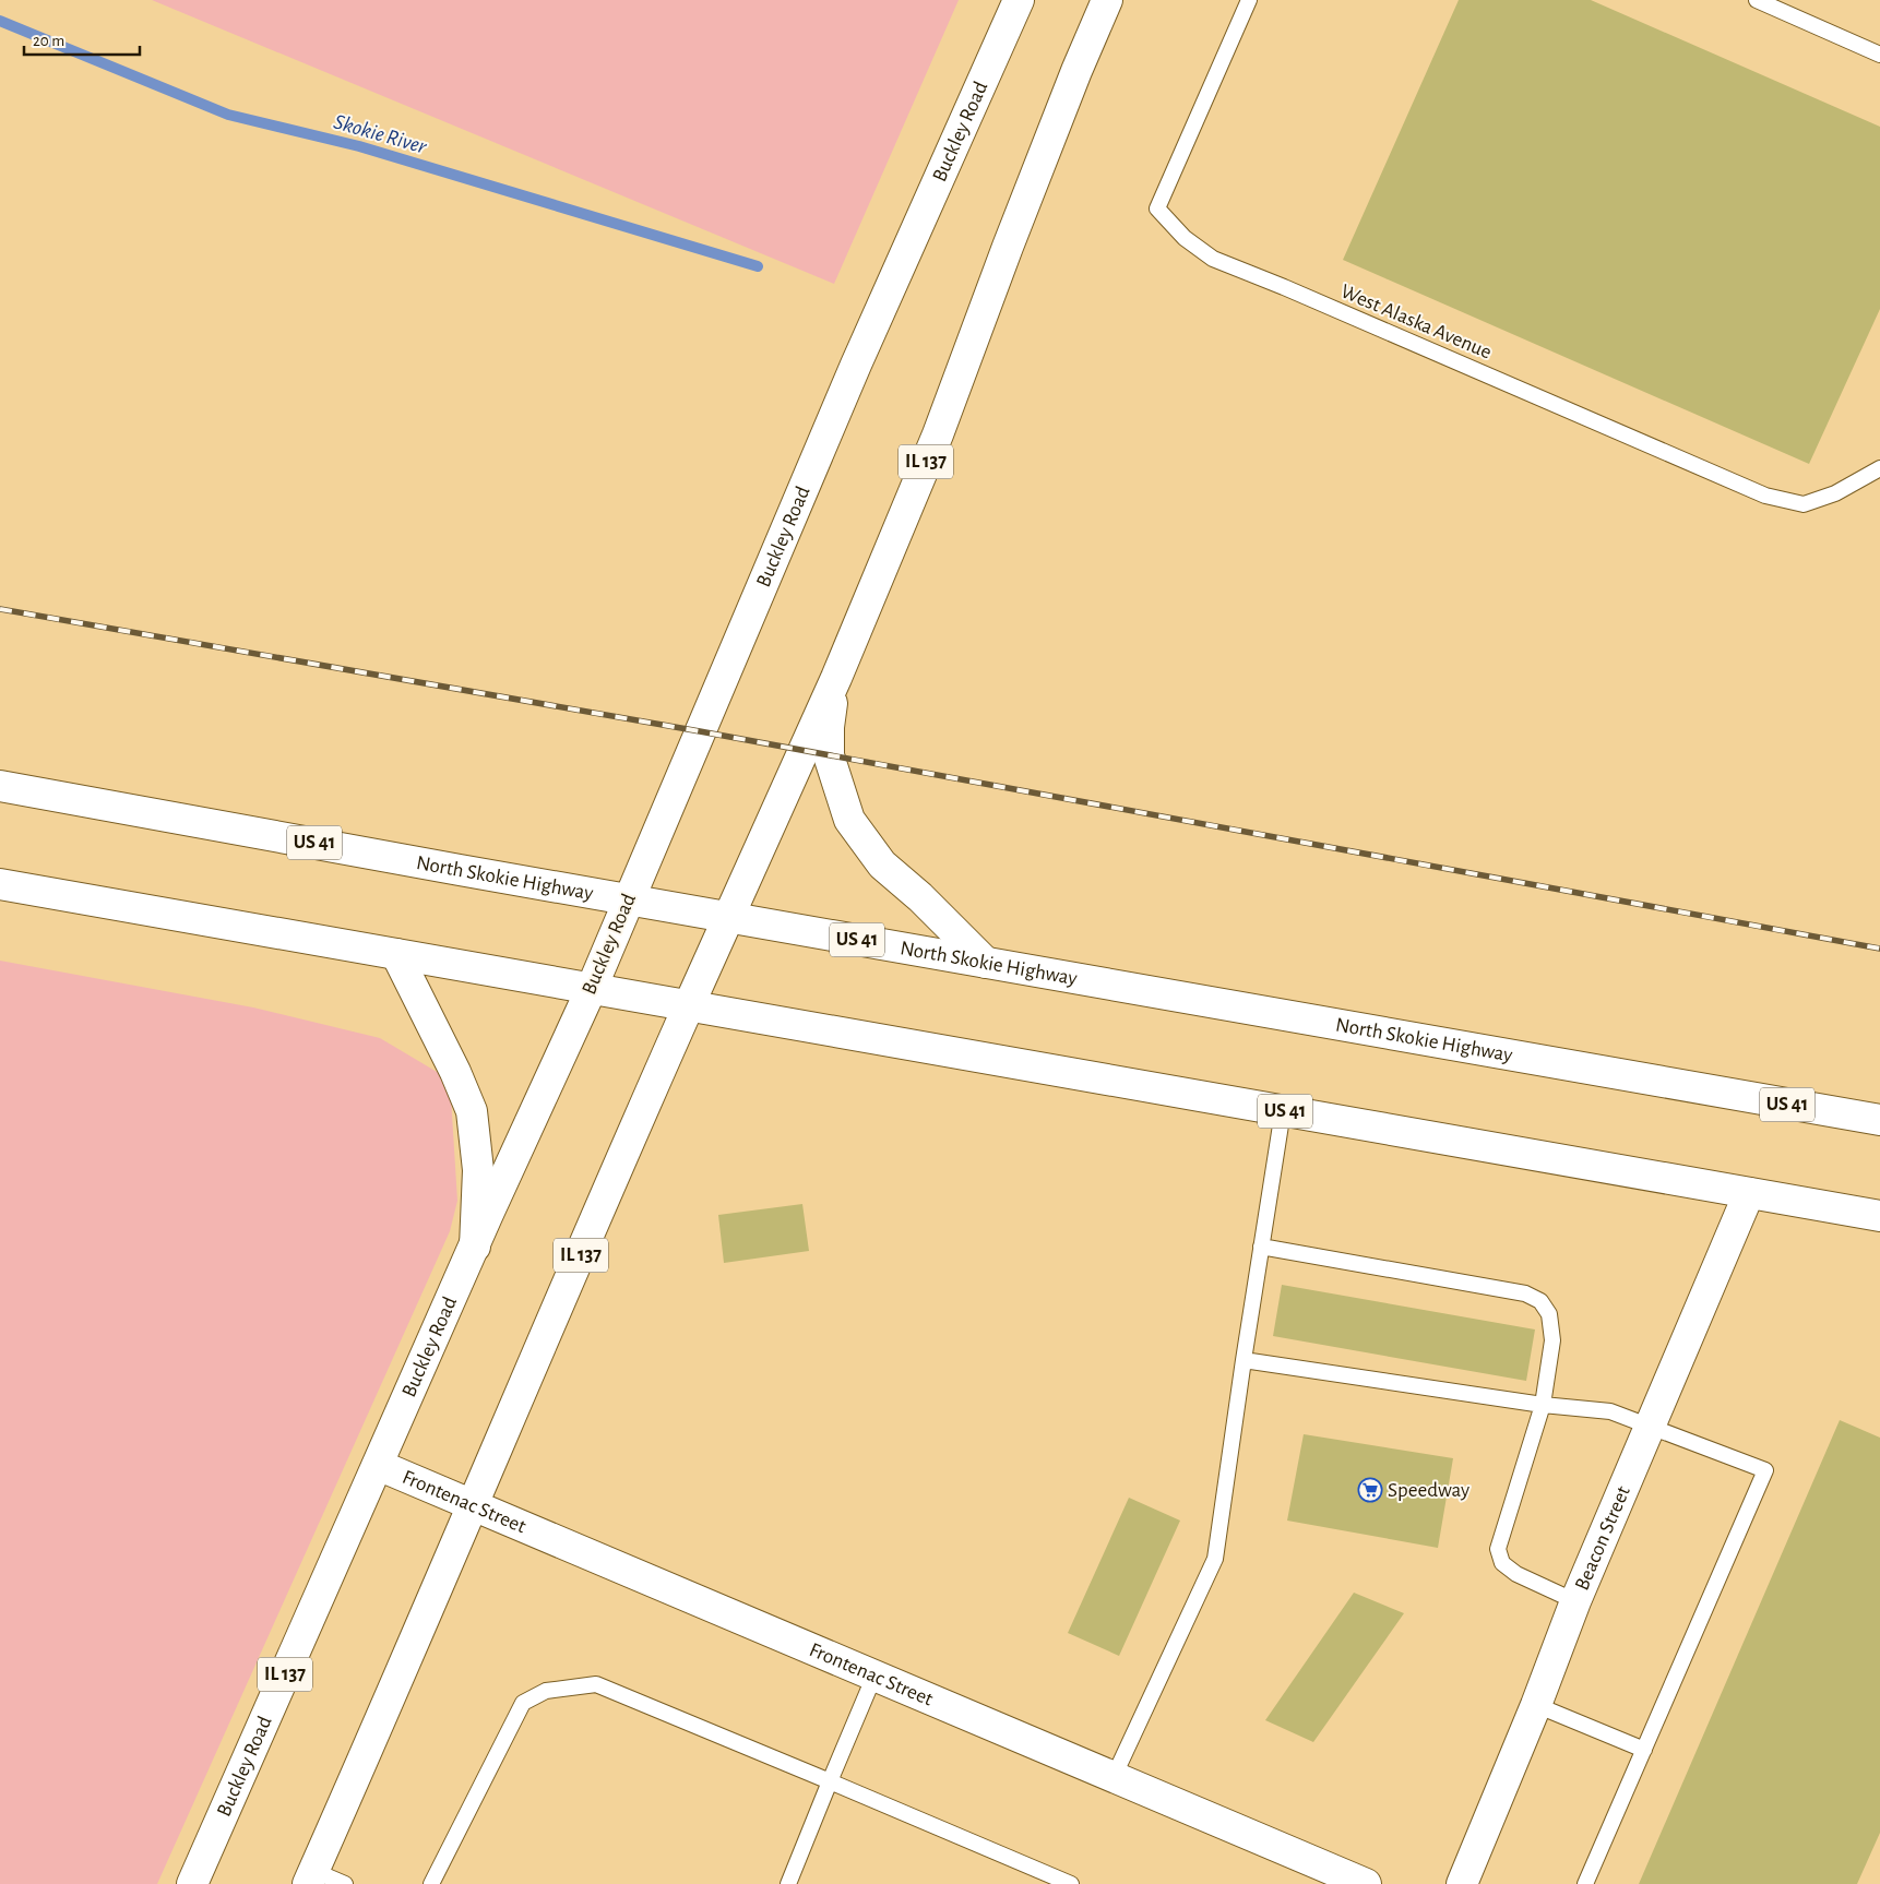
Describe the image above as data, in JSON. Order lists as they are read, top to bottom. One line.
{"streets":{"main road":["Buckley Road","IL 137","US 41","North Skokie Highway","Frontenac Street","Beacon Street"],"lane":["West Alaska Avenue"]},"crossings":[["Buckley Road","US 41"],["Buckley Road","North Skokie Highway"],["Buckley Road","Frontenac Street"],["IL 137","US 41"],["IL 137","North Skokie Highway"],["IL 137","Frontenac Street"],["US 41","Beacon Street"]],"water":["Skokie River"],"places":{"supermarket":["Speedway"]},"scale_bar":"20 m"}
